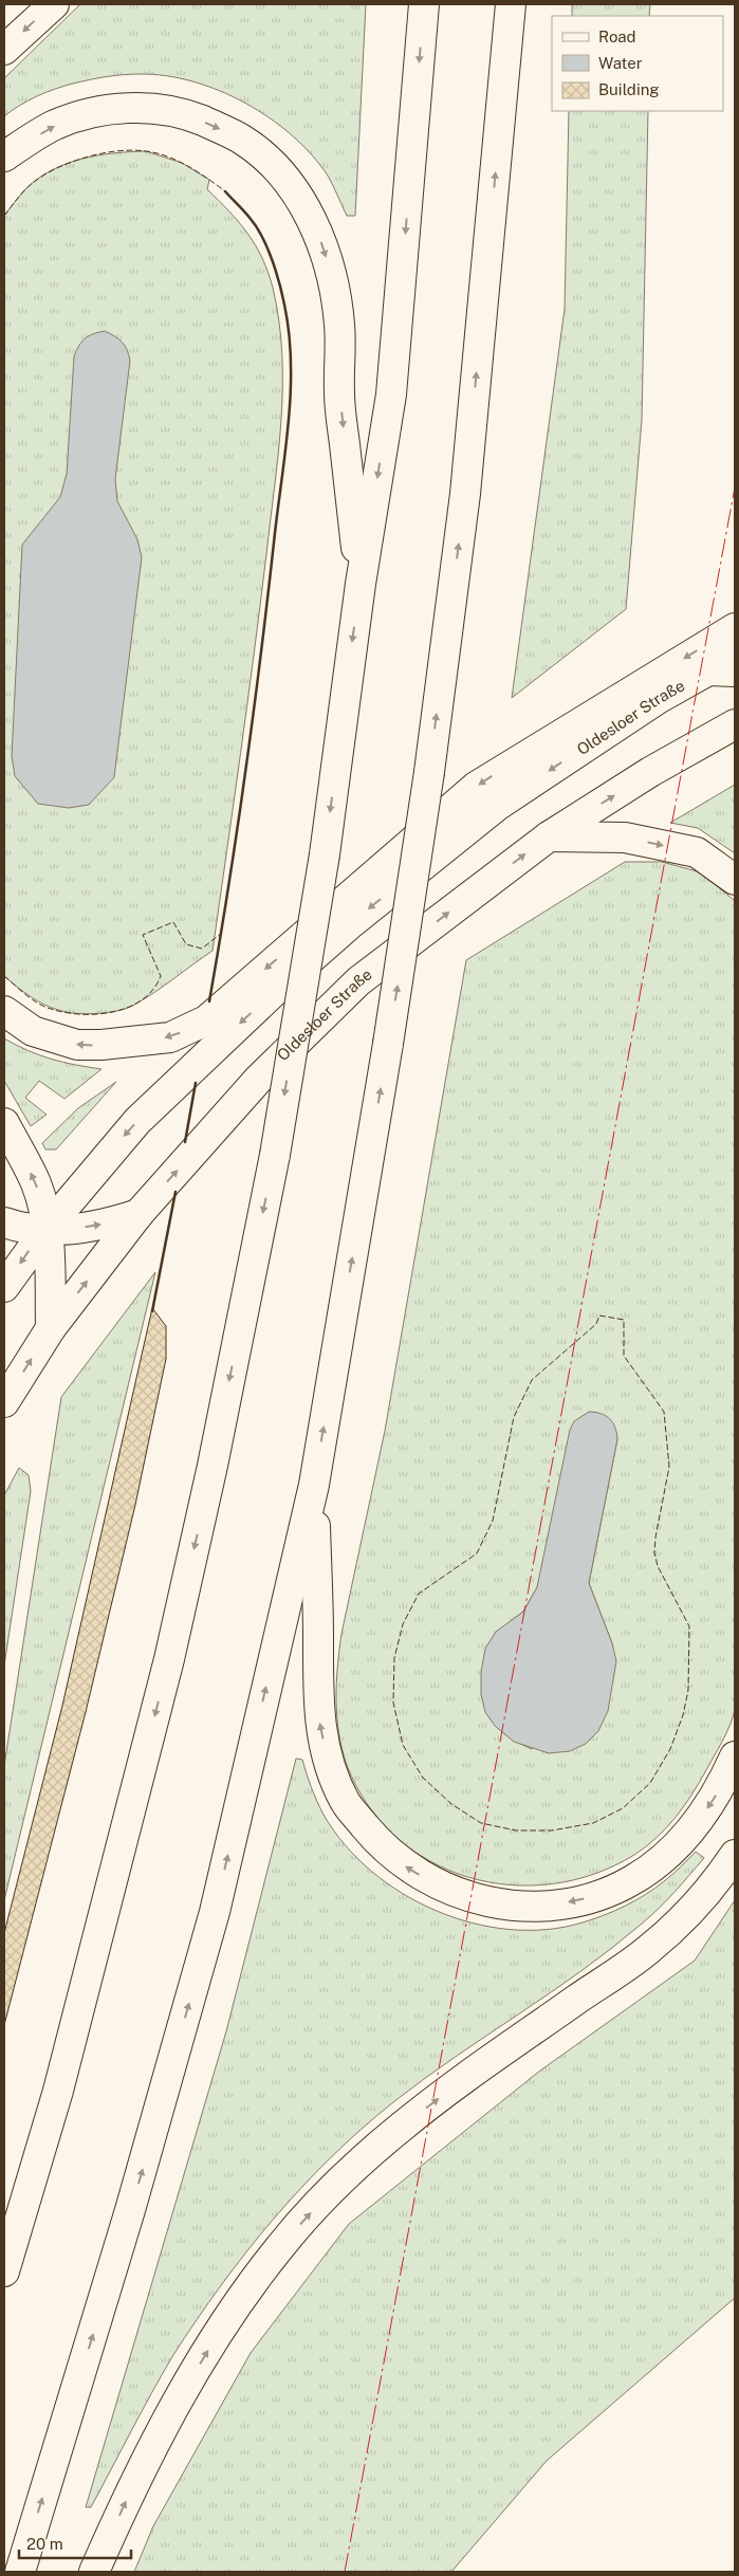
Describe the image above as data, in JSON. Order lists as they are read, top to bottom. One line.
{"streets":{"main road":["Oldesloer Straße"]},"legend":["Road","Water","Building"],"scale_bar":"20 m"}
